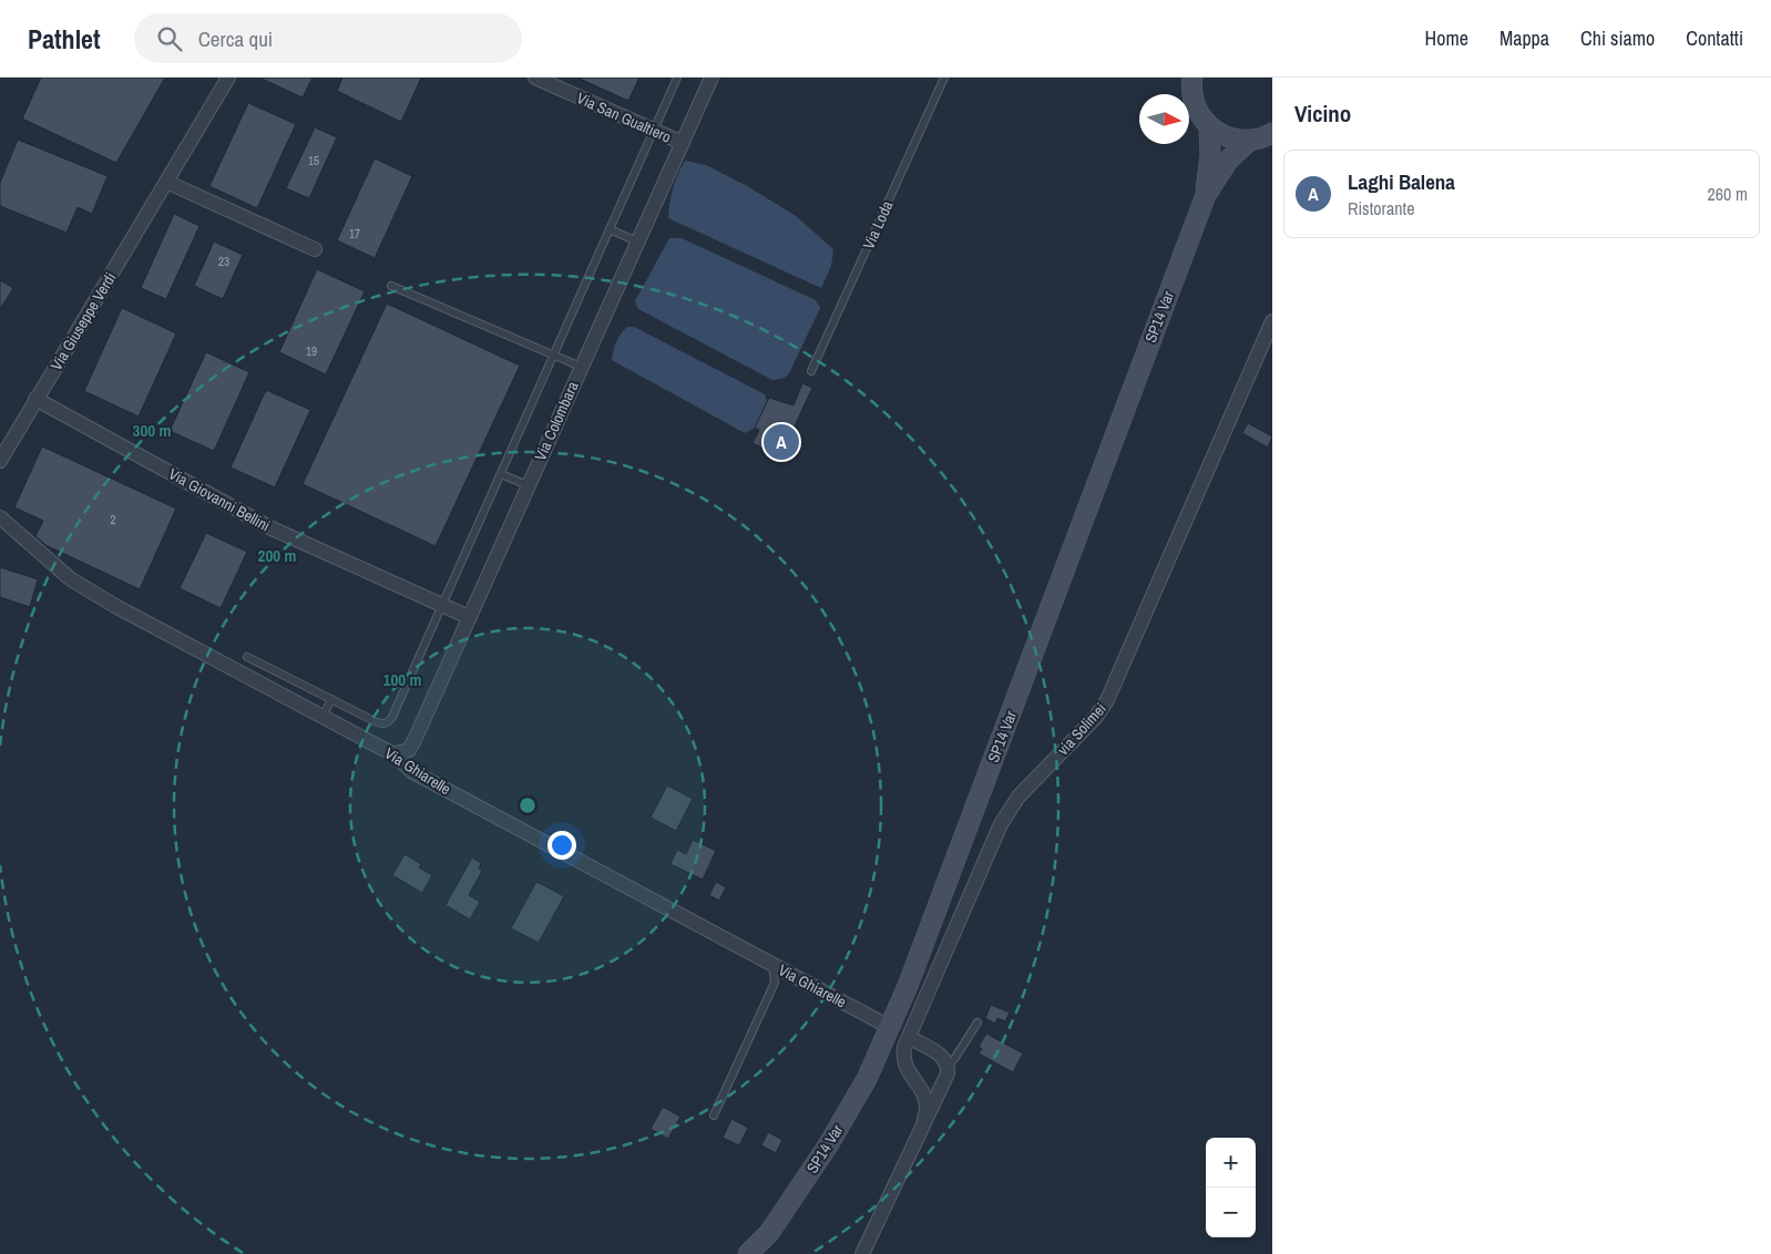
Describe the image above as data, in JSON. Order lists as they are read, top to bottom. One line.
{"streets":{"main road":["SP14 Var"],"street":["Via San Gualtiero","Via Giuseppe Verdi","Via Colombara","Via Giovanni Bellini","via Solimei","Via Ghiarelle"],"lane":["Via Loda"]},"crossings":[["Via San Gualtiero","Via Colombara"],["Via Giuseppe Verdi","Via Giovanni Bellini"],["Via Colombara","Via Giovanni Bellini"],["Via Colombara","Via Ghiarelle"]],"house_numbers":["15","17","23","19","2"],"north":"right","page":{"header":"Pathlet","search":"Cerca qui","nav":["Home","Mappa","Chi siamo","Contatti"],"heading":"Vicino","list":[{"mark":"A","name":"Laghi Balena","note":"Ristorante","value":"260 m"}],"pins":"A","map_buttons":["+","−"]},"rings":["300 m","200 m","100 m"]}
